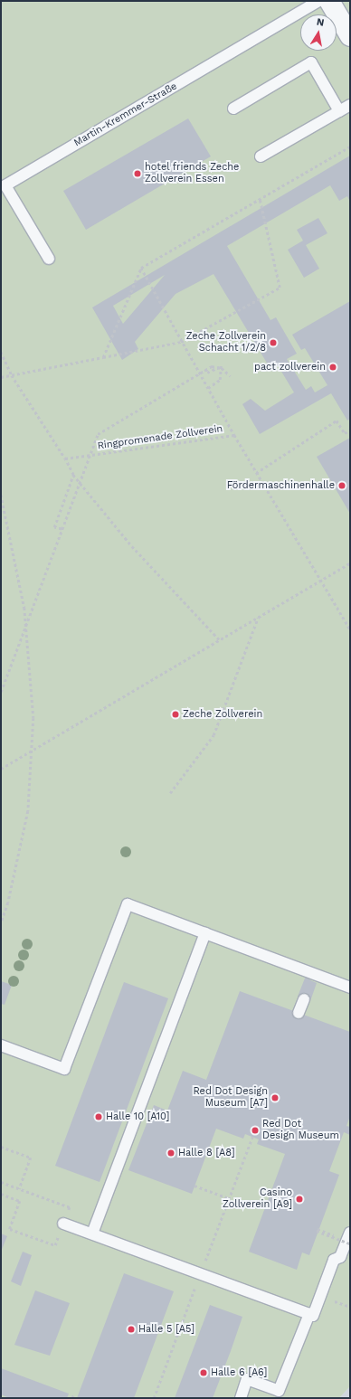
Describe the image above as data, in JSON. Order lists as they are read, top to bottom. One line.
{"streets":{"lane":["Martin-Kremmer-Straße"],"path":["Ringpromenade Zollverein"]},"places":["hotel friends Zeche Zollverein Essen","Zeche Zollverein Schacht 1/2/8","pact zollverein","Fördermaschinenhalle","Zeche Zollverein","Red Dot Design Museum [A7]","Halle 10 [A10]","Red Dot Design Museum","Halle 8 [A8]","Casino Zollverein [A9]","Halle 5 [A5]","Halle 6 [A6]"],"north":"top"}
